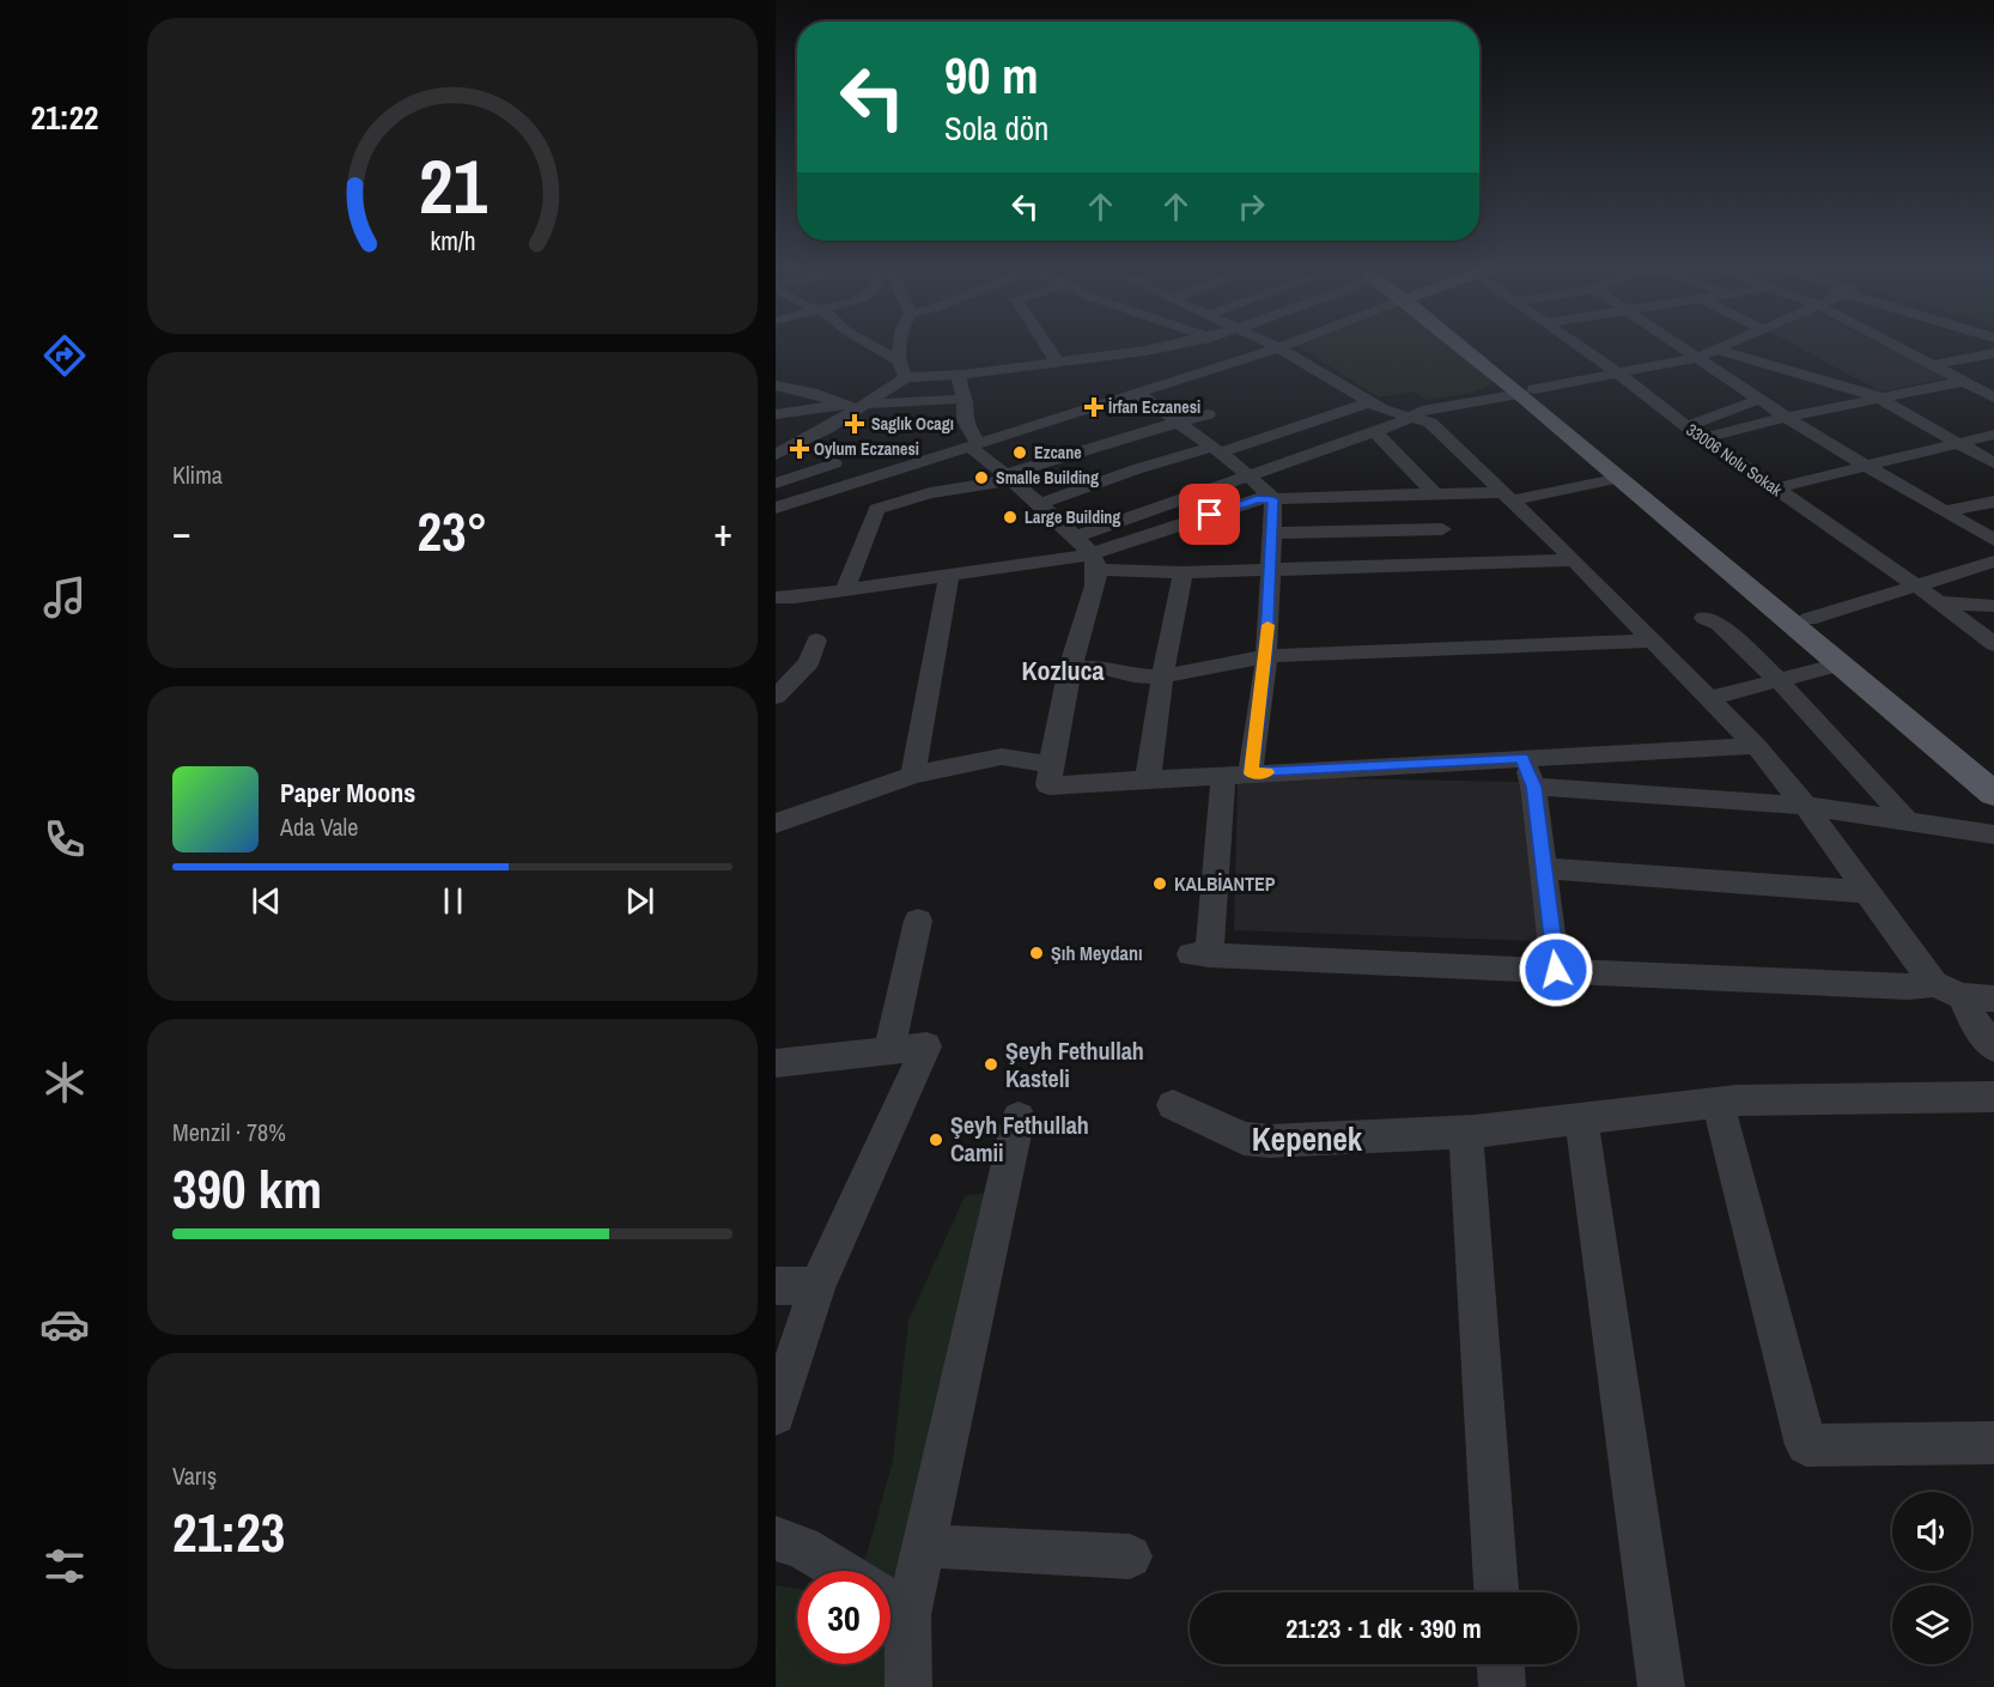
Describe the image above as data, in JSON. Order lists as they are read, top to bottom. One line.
{"streets":{"street":["33006 Nolu Sokak"]},"districts":["Kozluca","Kepenek"],"places":{"health":["İrfan Eczanesi","Saglık Ocagı","Oylum Eczanesi"],"other":["Ezcane","Smalle Building","Large Building","KALBİANTEP","Şıh Meydanı","Şeyh Fethullah Kasteli","Şeyh Fethullah Camii"]},"page":{"tabs":"21:22","turn":["90 m","Sola dön"],"tile":["Klima",["Menzil · 78%","390 km"],["Varış","21:23"]],"heat":["−","23°","+"],"song":["Paper Moons","Ada Vale"],"limit":"30","trip":"21:23 · 1 dk · 390 m","gauge":["21","km/h"]}}
